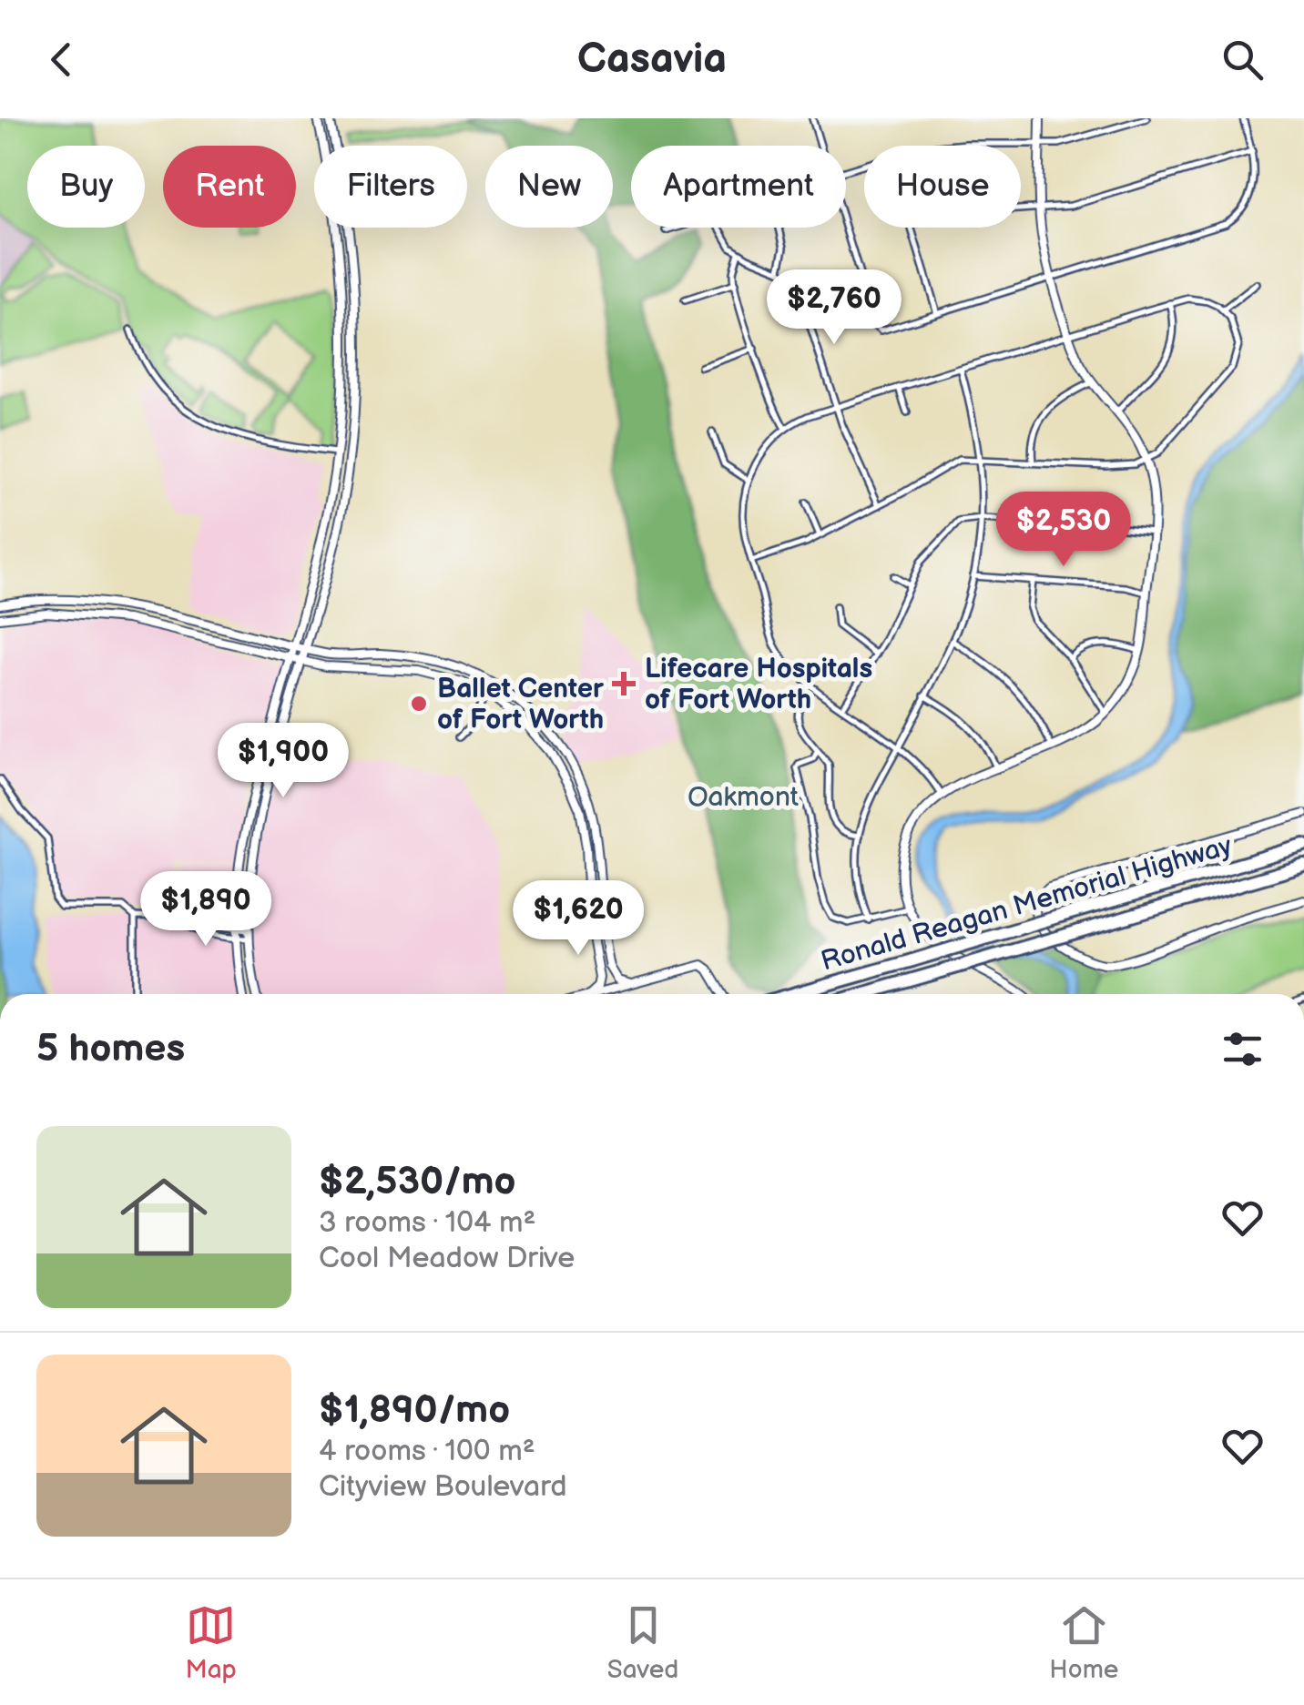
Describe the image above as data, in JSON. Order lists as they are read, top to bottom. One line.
{"streets":{"highway":["Ronald Reagan Memorial Highway"]},"parks":["Oakmont"],"places":{"health":["Lifecare Hospitals of Fort Worth"],"other":["Ballet Center of Fort Worth"]},"page":{"header":"Casavia","chip":["Buy","Rent","Filters","New","Apartment","House"],"price":["$2,760","$2,530","$1,900","$1,890","$1,620"],"heading":"5 homes","list":[{"name":"$2,530/mo","note":"3 rooms · 104 m² · Cool Meadow Drive"},{"name":"$1,890/mo","note":"4 rooms · 100 m² · Cityview Boulevard"}],"tabs":["Map","Saved","Home"]}}
